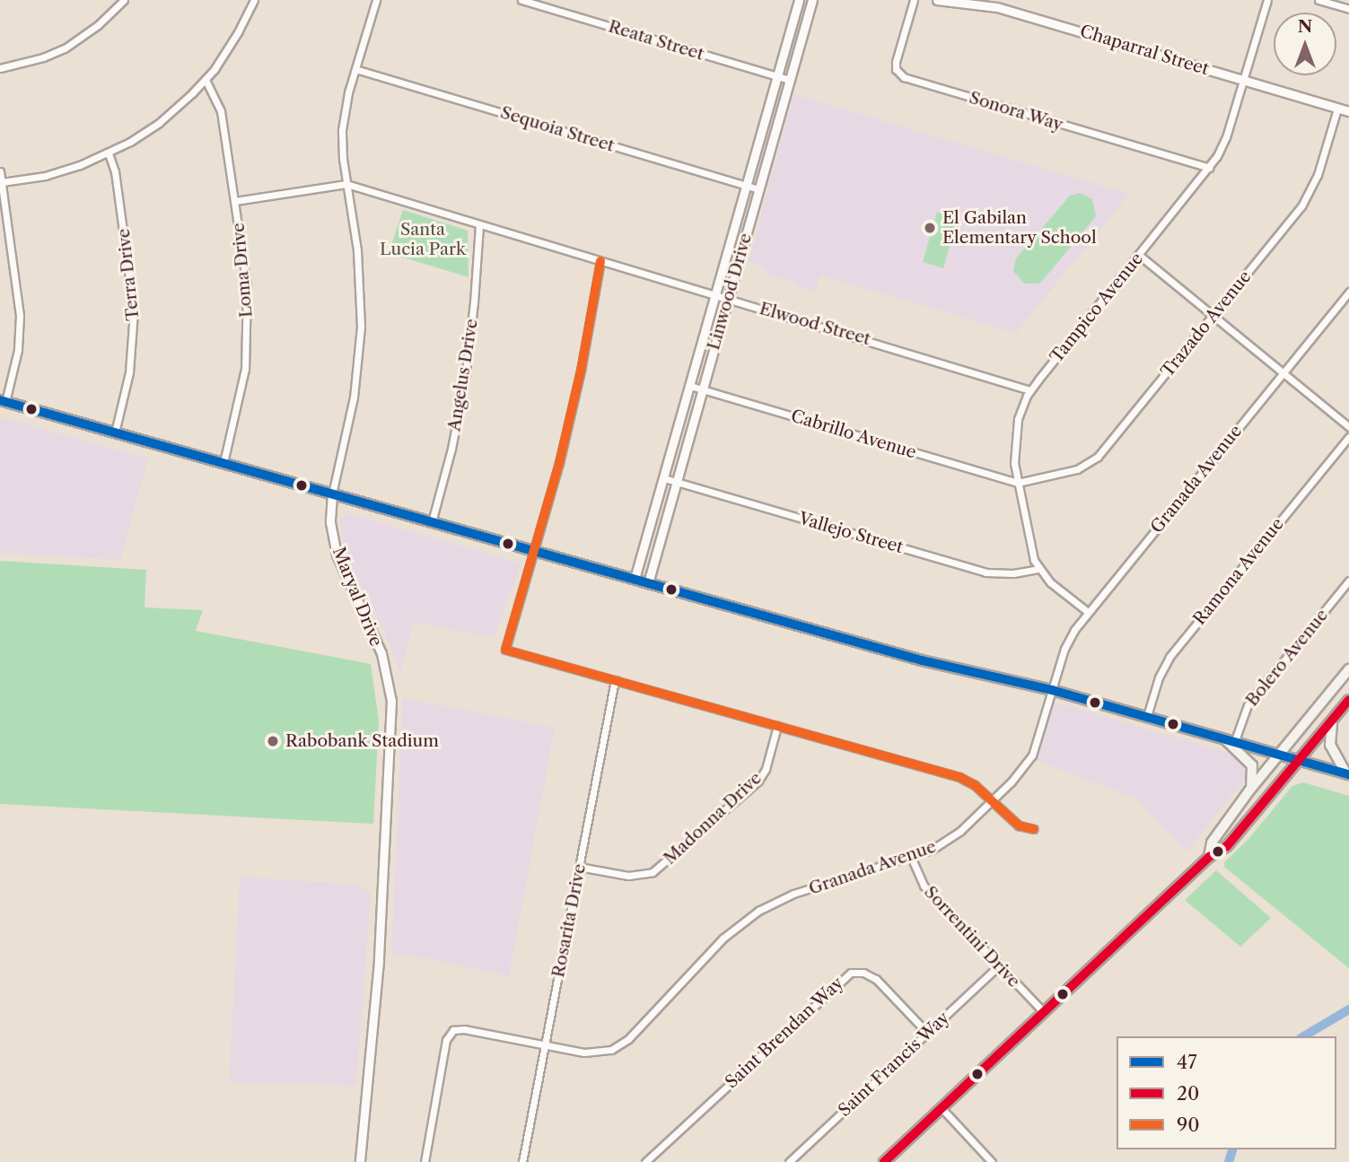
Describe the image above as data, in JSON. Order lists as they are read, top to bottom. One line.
{"streets":{"street":["Reata Street","Chaparral Street","Sonora Way","Sequoia Street","Loma Drive","Terra Drive","Linwood Drive","Tampico Avenue","Elwood Street","Trazado Avenue","Angelus Drive","Cabrillo Avenue","Granada Avenue","Vallejo Street","Ramona Avenue","Maryal Drive","Bolero Avenue","Madonna Drive","Rosarita Drive","Sorrentini Drive","Saint Brendan Way","Saint Francis Way"]},"crossings":[["Reata Street","Linwood Drive"],["Chaparral Street","Tampico Avenue"],["Chaparral Street","Trazado Avenue"],["Sonora Way","Tampico Avenue"],["Sequoia Street","Linwood Drive"],["Sequoia Street","Maryal Drive"],["Loma Drive","Elwood Street"],["Linwood Drive","Elwood Street"],["Linwood Drive","Cabrillo Avenue"],["Linwood Drive","Vallejo Street"],["Tampico Avenue","Elwood Street"],["Tampico Avenue","Trazado Avenue"],["Tampico Avenue","Cabrillo Avenue"],["Tampico Avenue","Granada Avenue"],["Tampico Avenue","Vallejo Street"],["Elwood Street","Angelus Drive"],["Elwood Street","Maryal Drive"],["Trazado Avenue","Cabrillo Avenue"],["Granada Avenue","Rosarita Drive"],["Granada Avenue","Sorrentini Drive"],["Madonna Drive","Rosarita Drive"],["Sorrentini Drive","Saint Francis Way"],["Saint Brendan Way","Saint Francis Way"]],"parks":["Santa Lucia Park"],"places":["El Gabilan Elementary School","Rabobank Stadium"],"lines":["transit line 90","transit line 47","transit line 20"],"legend":["47","20","90"],"north":"top"}
